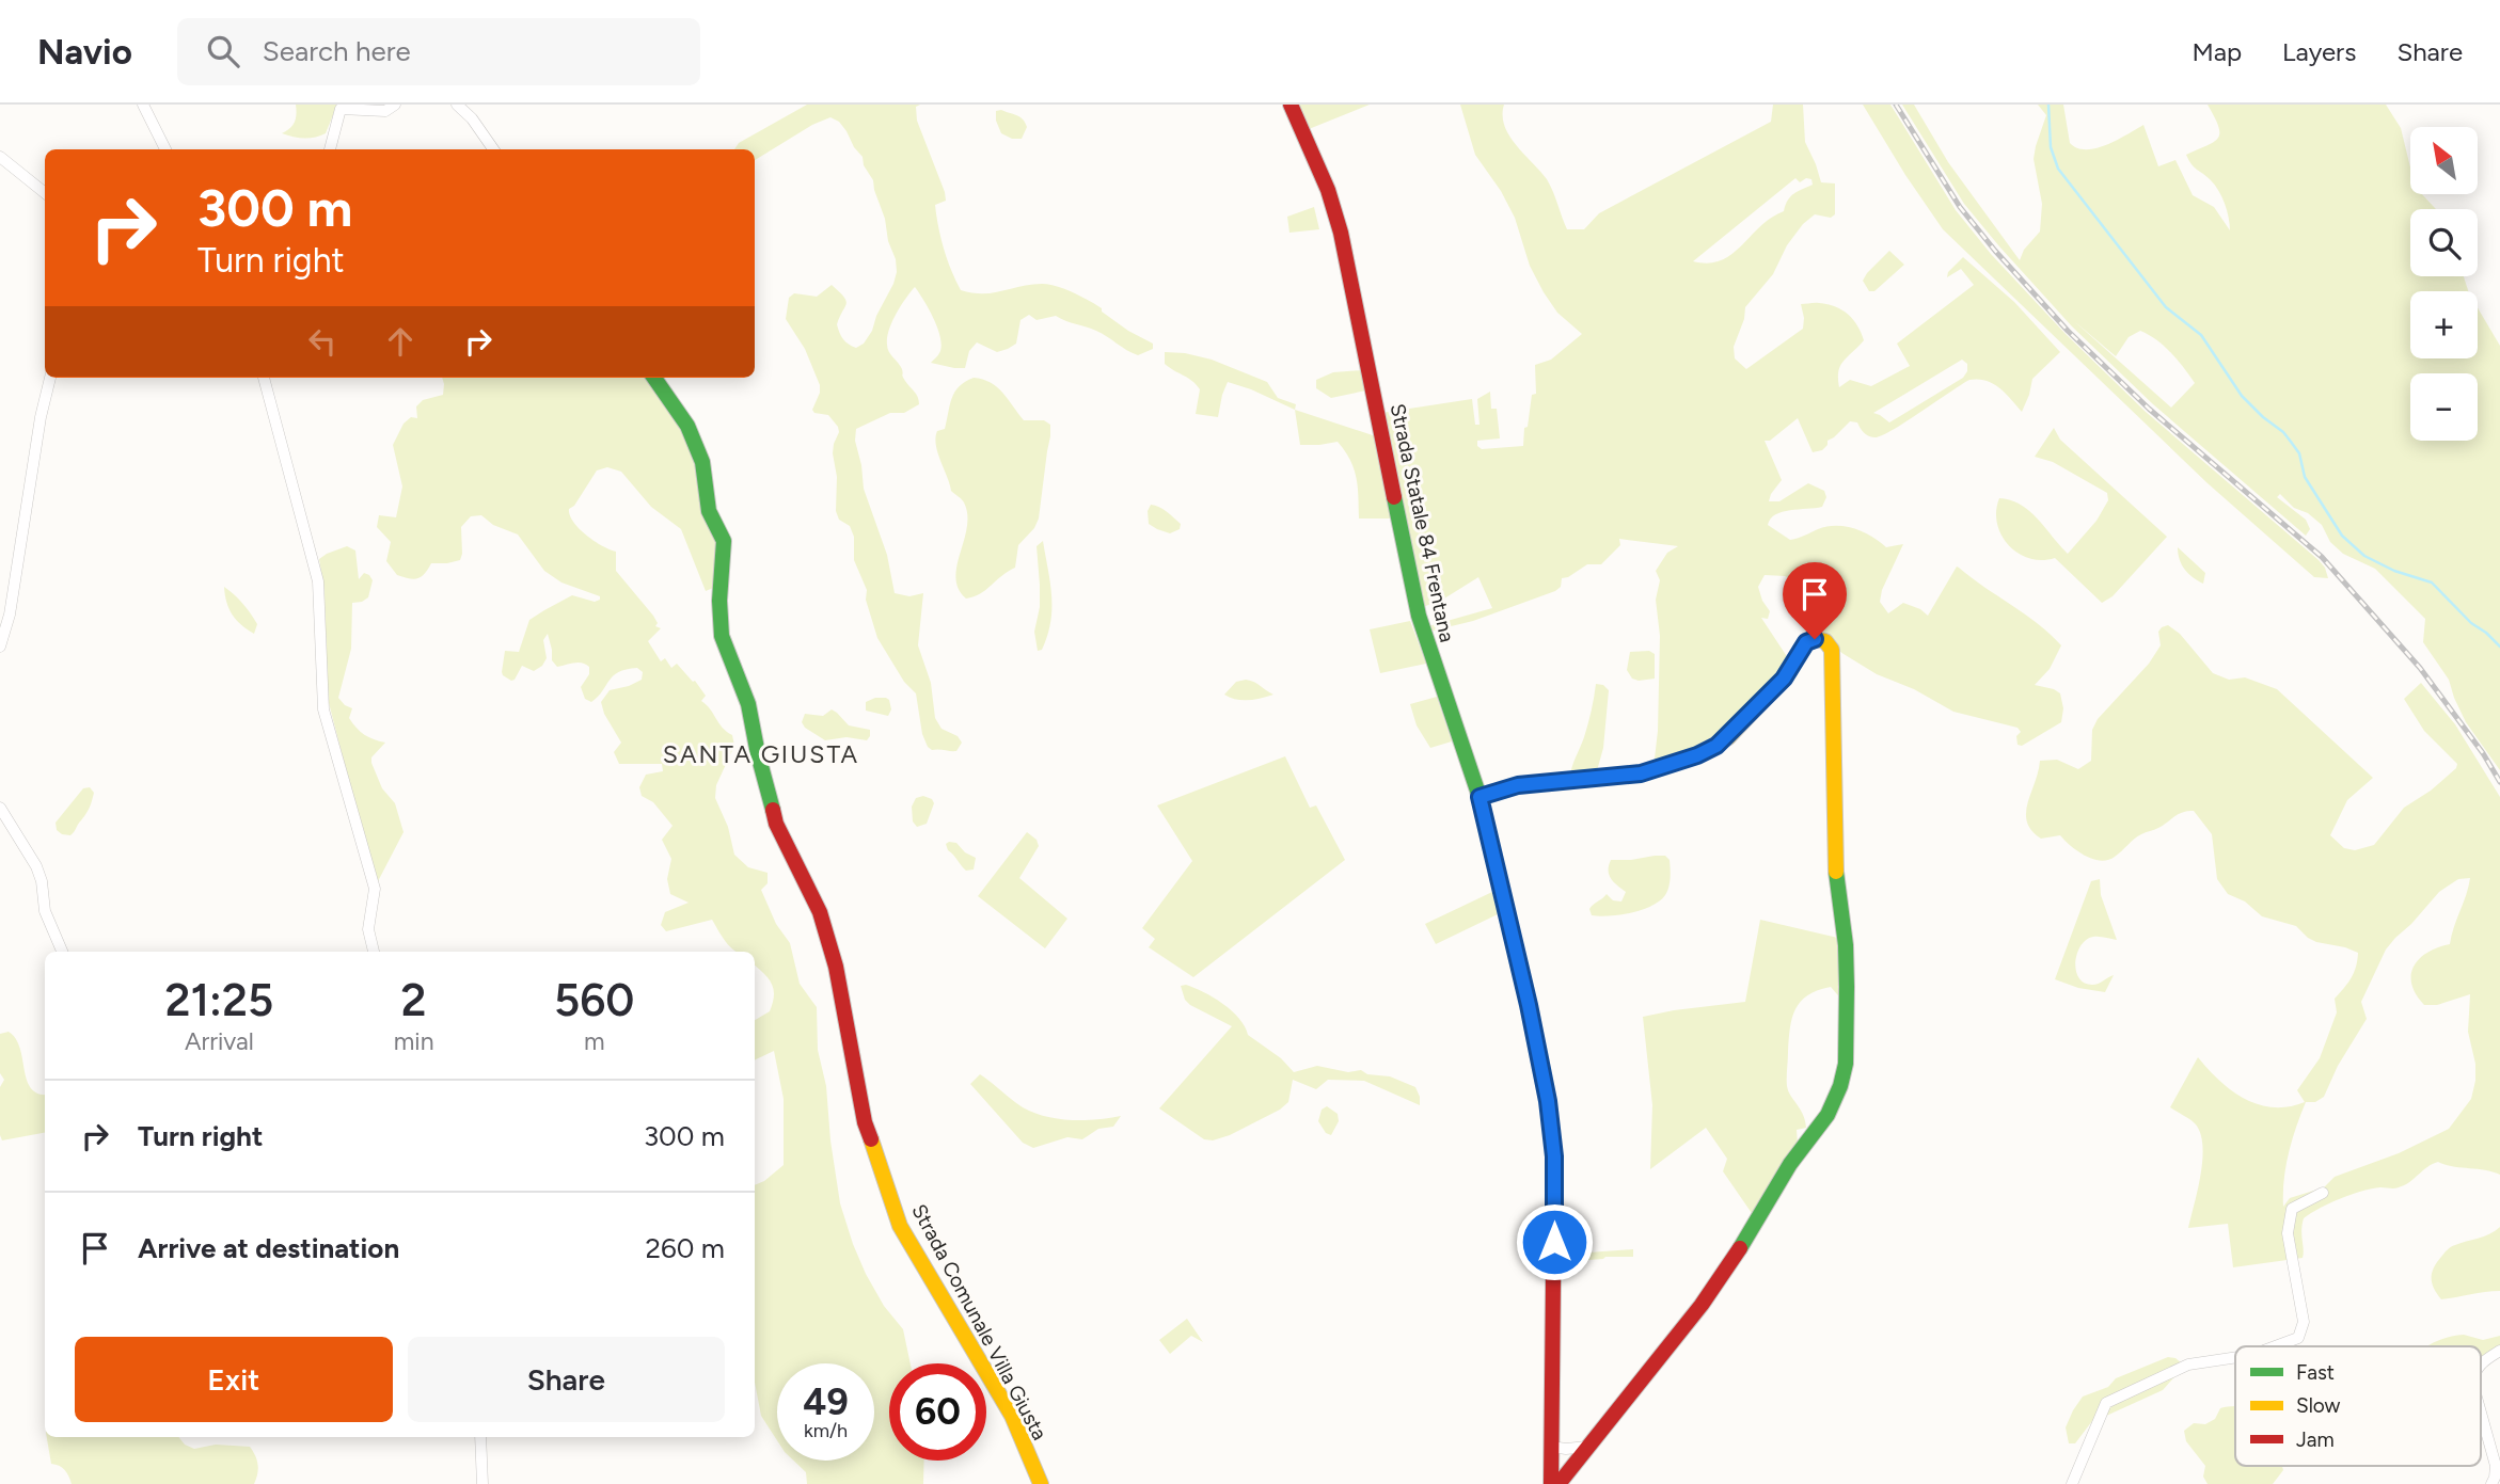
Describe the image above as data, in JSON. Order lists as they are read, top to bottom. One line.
{"streets":{"street":["Strada Statale 84 Frentana","Strada Comunale Villa Giusta"]},"districts":["SANTA GIUSTA"],"legend":["Fast","Slow","Jam"],"north":"top left","page":{"header":"Navio","search":"Search here","nav":["Map","Layers","Share"],"map_buttons":["+","−"],"turn":["300 m","Turn right"],"eta":["21:25","Arrival","2","min","560","m"],"list":[{"name":"Turn right","value":"300 m"},{"name":"Arrive at destination","value":"260 m"}],"buttons":["Exit","Share"],"speed":"49 km/h","limit":"60"}}
